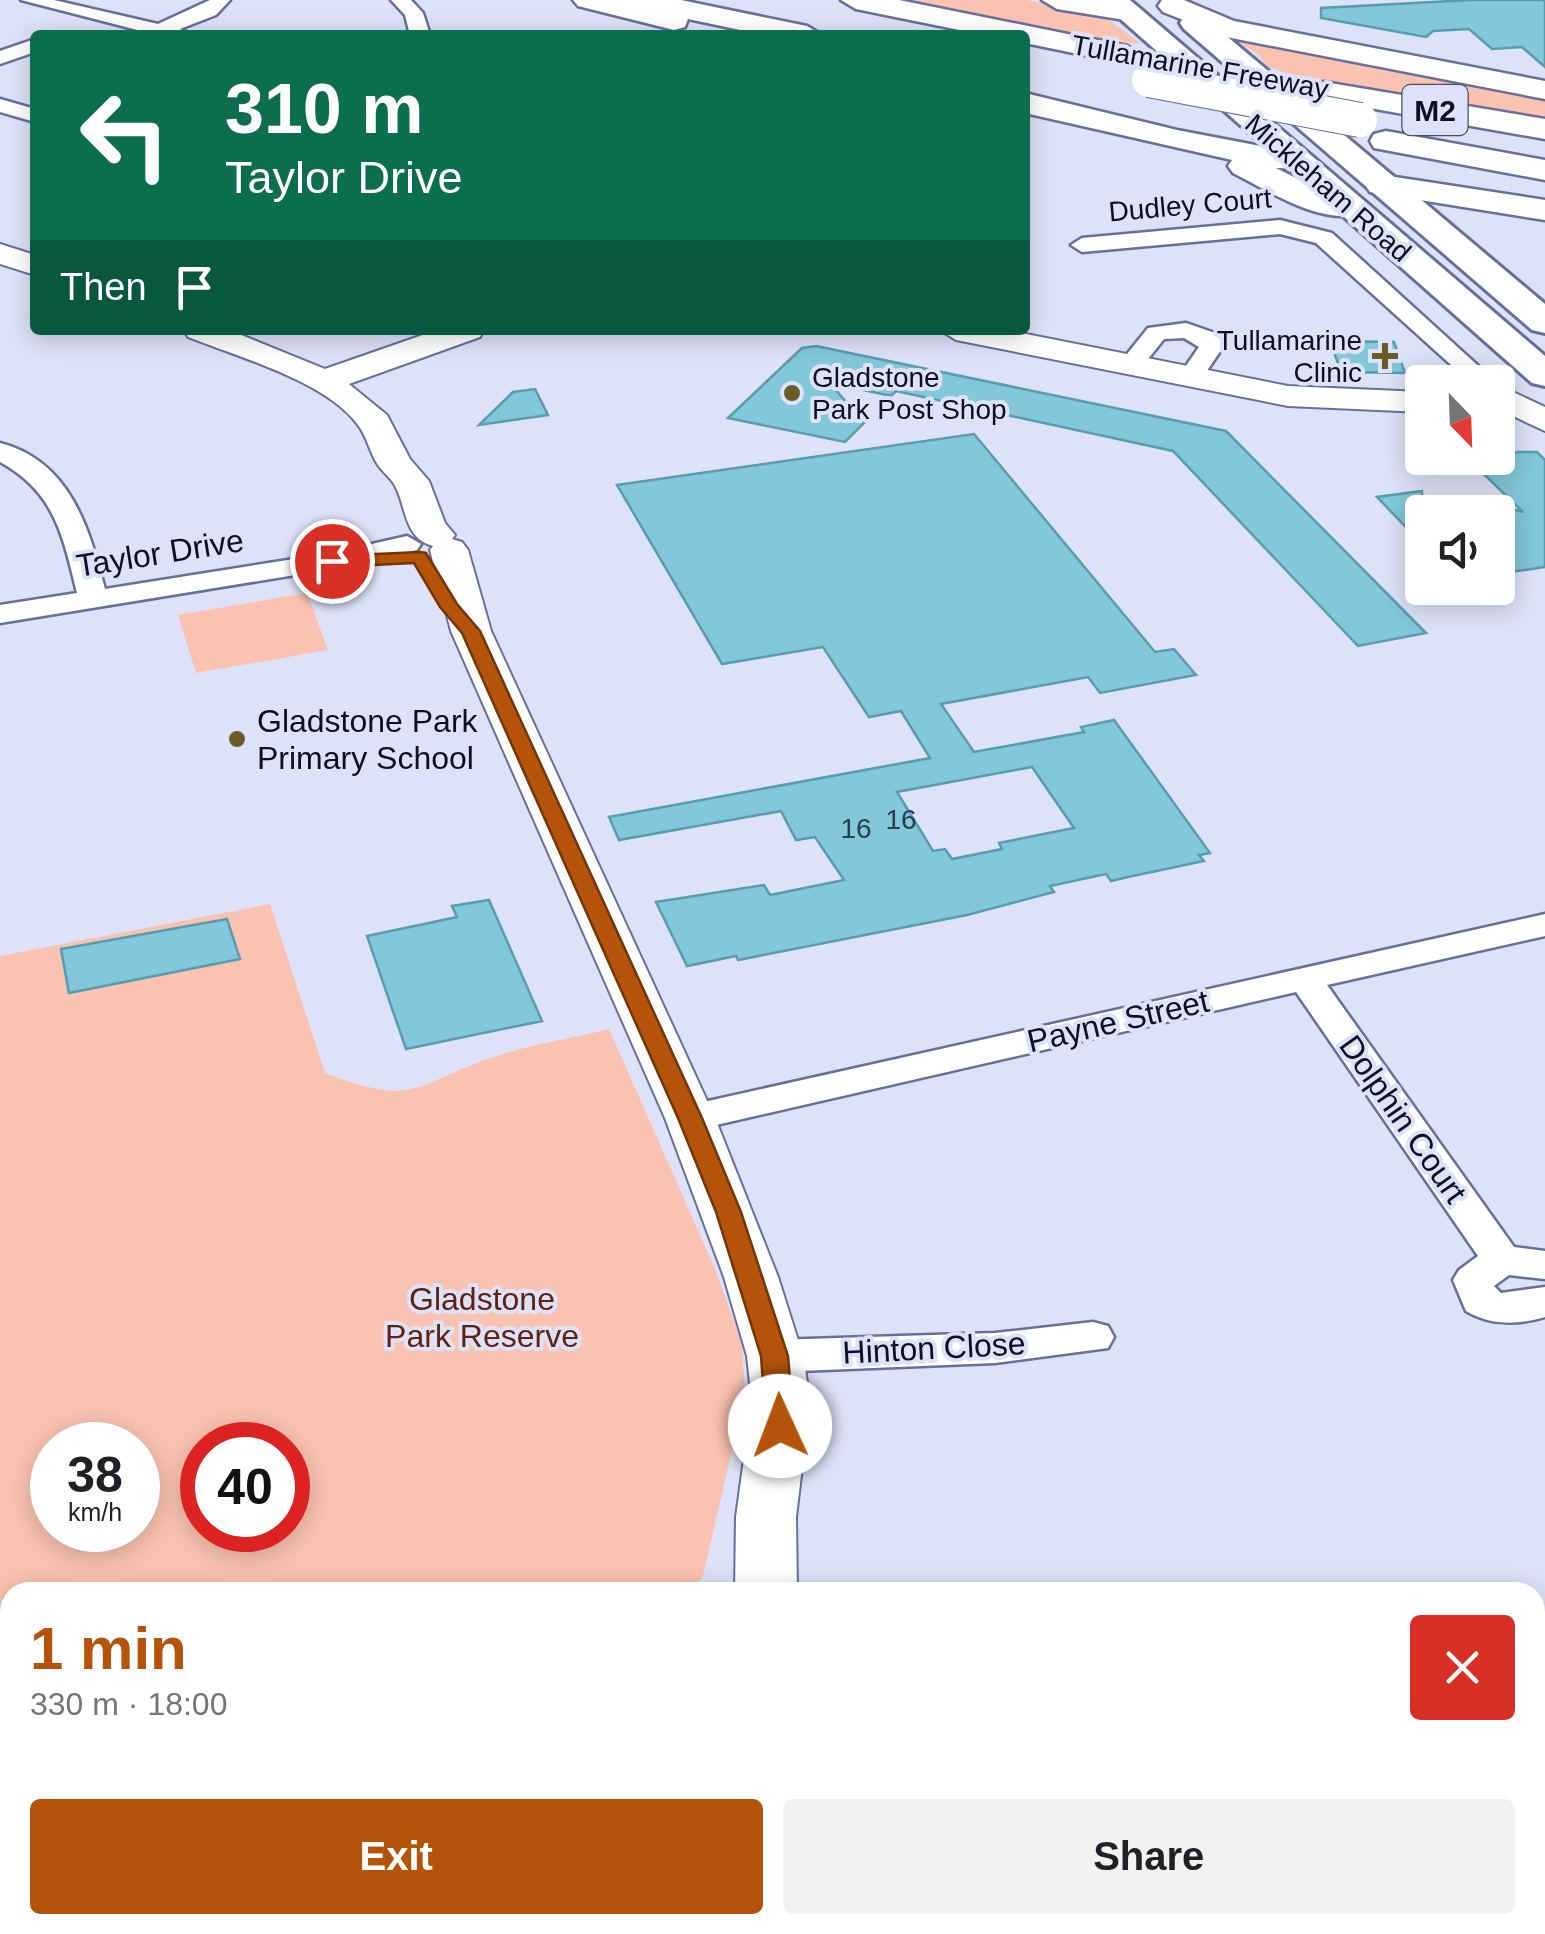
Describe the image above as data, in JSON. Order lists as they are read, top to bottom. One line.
{"streets":{"highway":["Tullamarine Freeway","M2"],"main road":["Mickleham Road"],"street":["Dudley Court","Taylor Drive","Payne Street","Dolphin Court","Hinton Close"]},"crossings":[["Mickleham Road","Dudley Court"],["Payne Street","Dolphin Court"]],"parks":["Gladstone Park Reserve"],"places":{"health":["Tullamarine Clinic"],"other":["Gladstone Park Post Shop","Gladstone Park Primary School"]},"house_numbers":["16","16"],"north":"bottom right","page":{"turn":["310 m","Taylor Drive"],"then":"Then","speed":"38 km/h","limit":"40","heading":["1 min","330 m · 18:00"],"buttons":["Exit","Share"]}}
